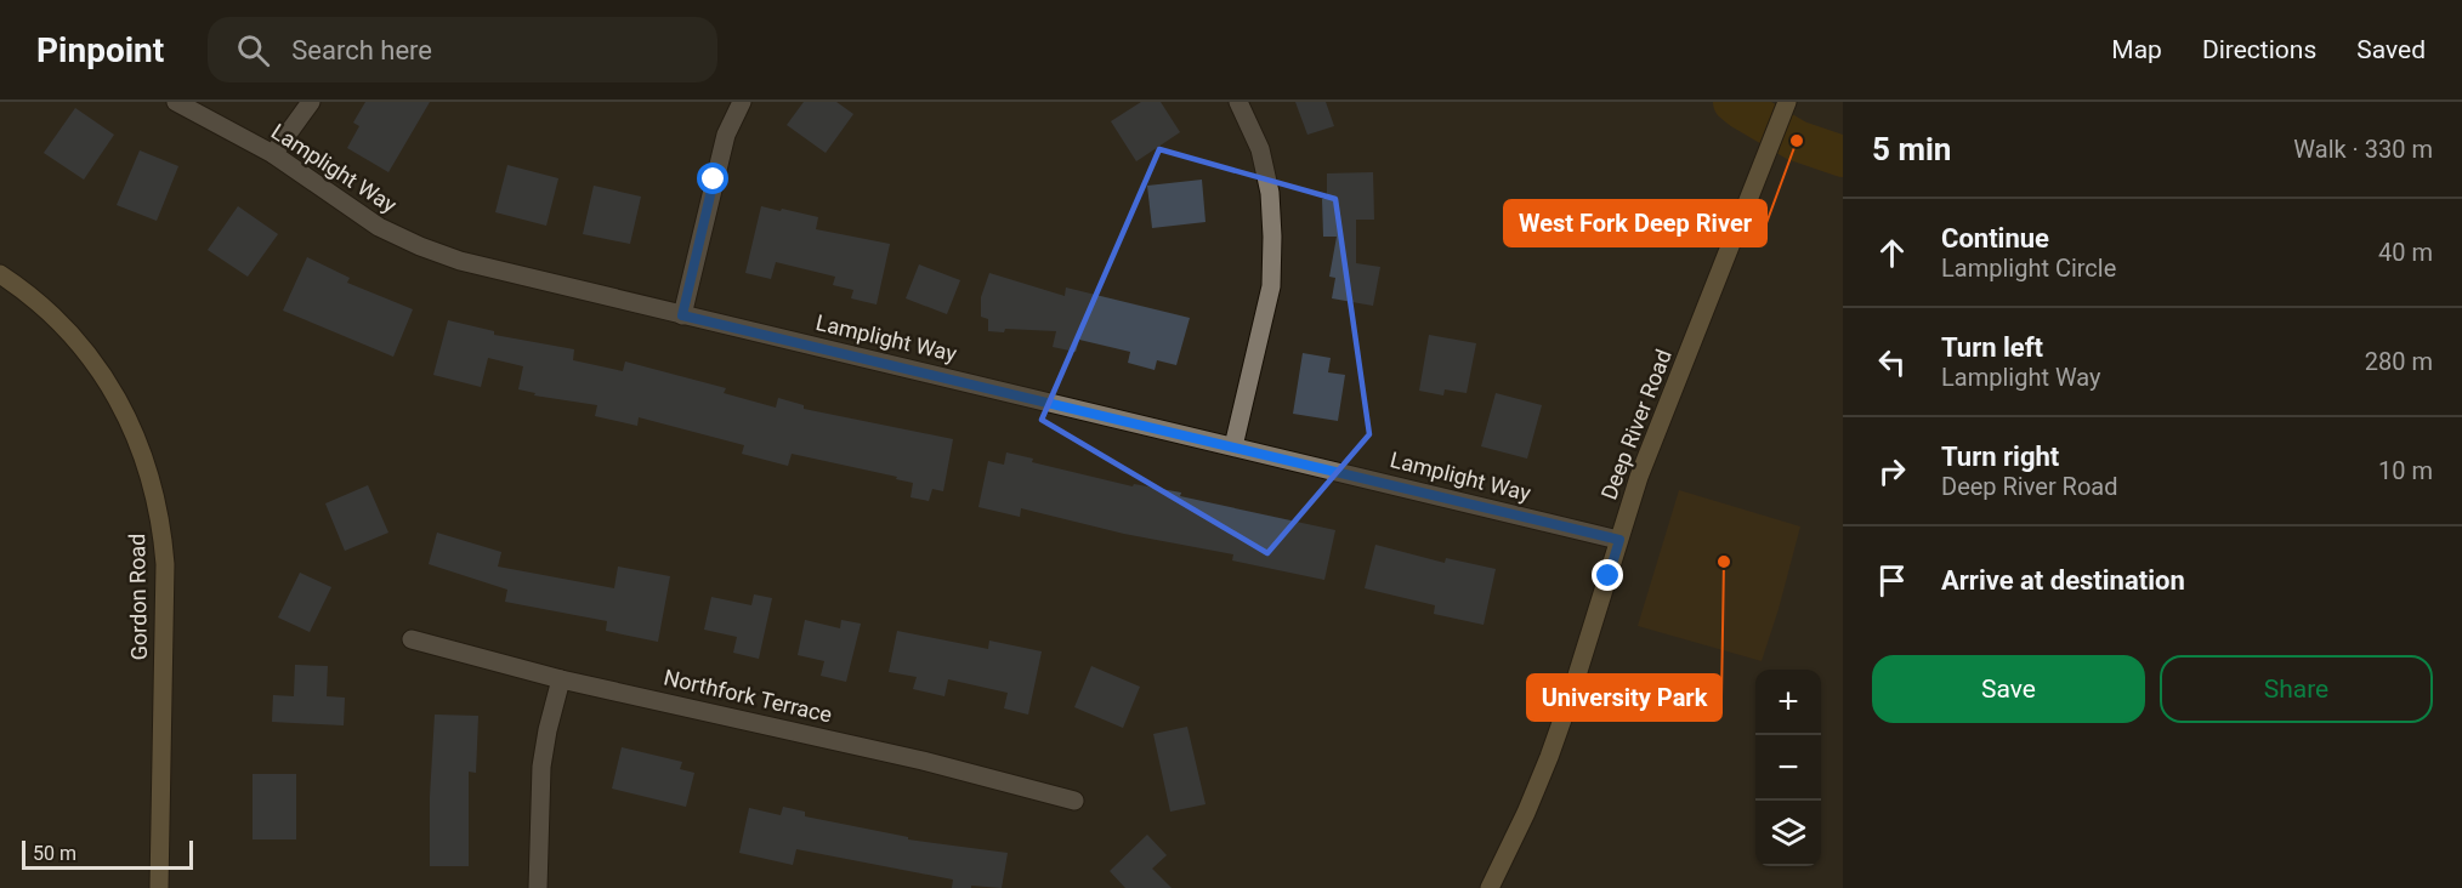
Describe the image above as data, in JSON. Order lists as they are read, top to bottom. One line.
{"streets":{"street":["Lamplight Way","Deep River Road","Gordon Road","Northfork Terrace"]},"crossings":[["Lamplight Way","Deep River Road"]],"places":["West Fork Deep River","University Park"],"scale_bar":"50 m","page":{"header":"Pinpoint","search":"Search here","nav":["Map","Directions","Saved"],"heading":["5 min","Walk · 330 m"],"list":[["Continue","Lamplight Circle","40 m"],["Turn left","Lamplight Way","280 m"],["Turn right","Deep River Road","10 m"],"Arrive at destination"],"buttons":["Save","Share"],"map_buttons":["+","−"],"scale":"50 m"}}
